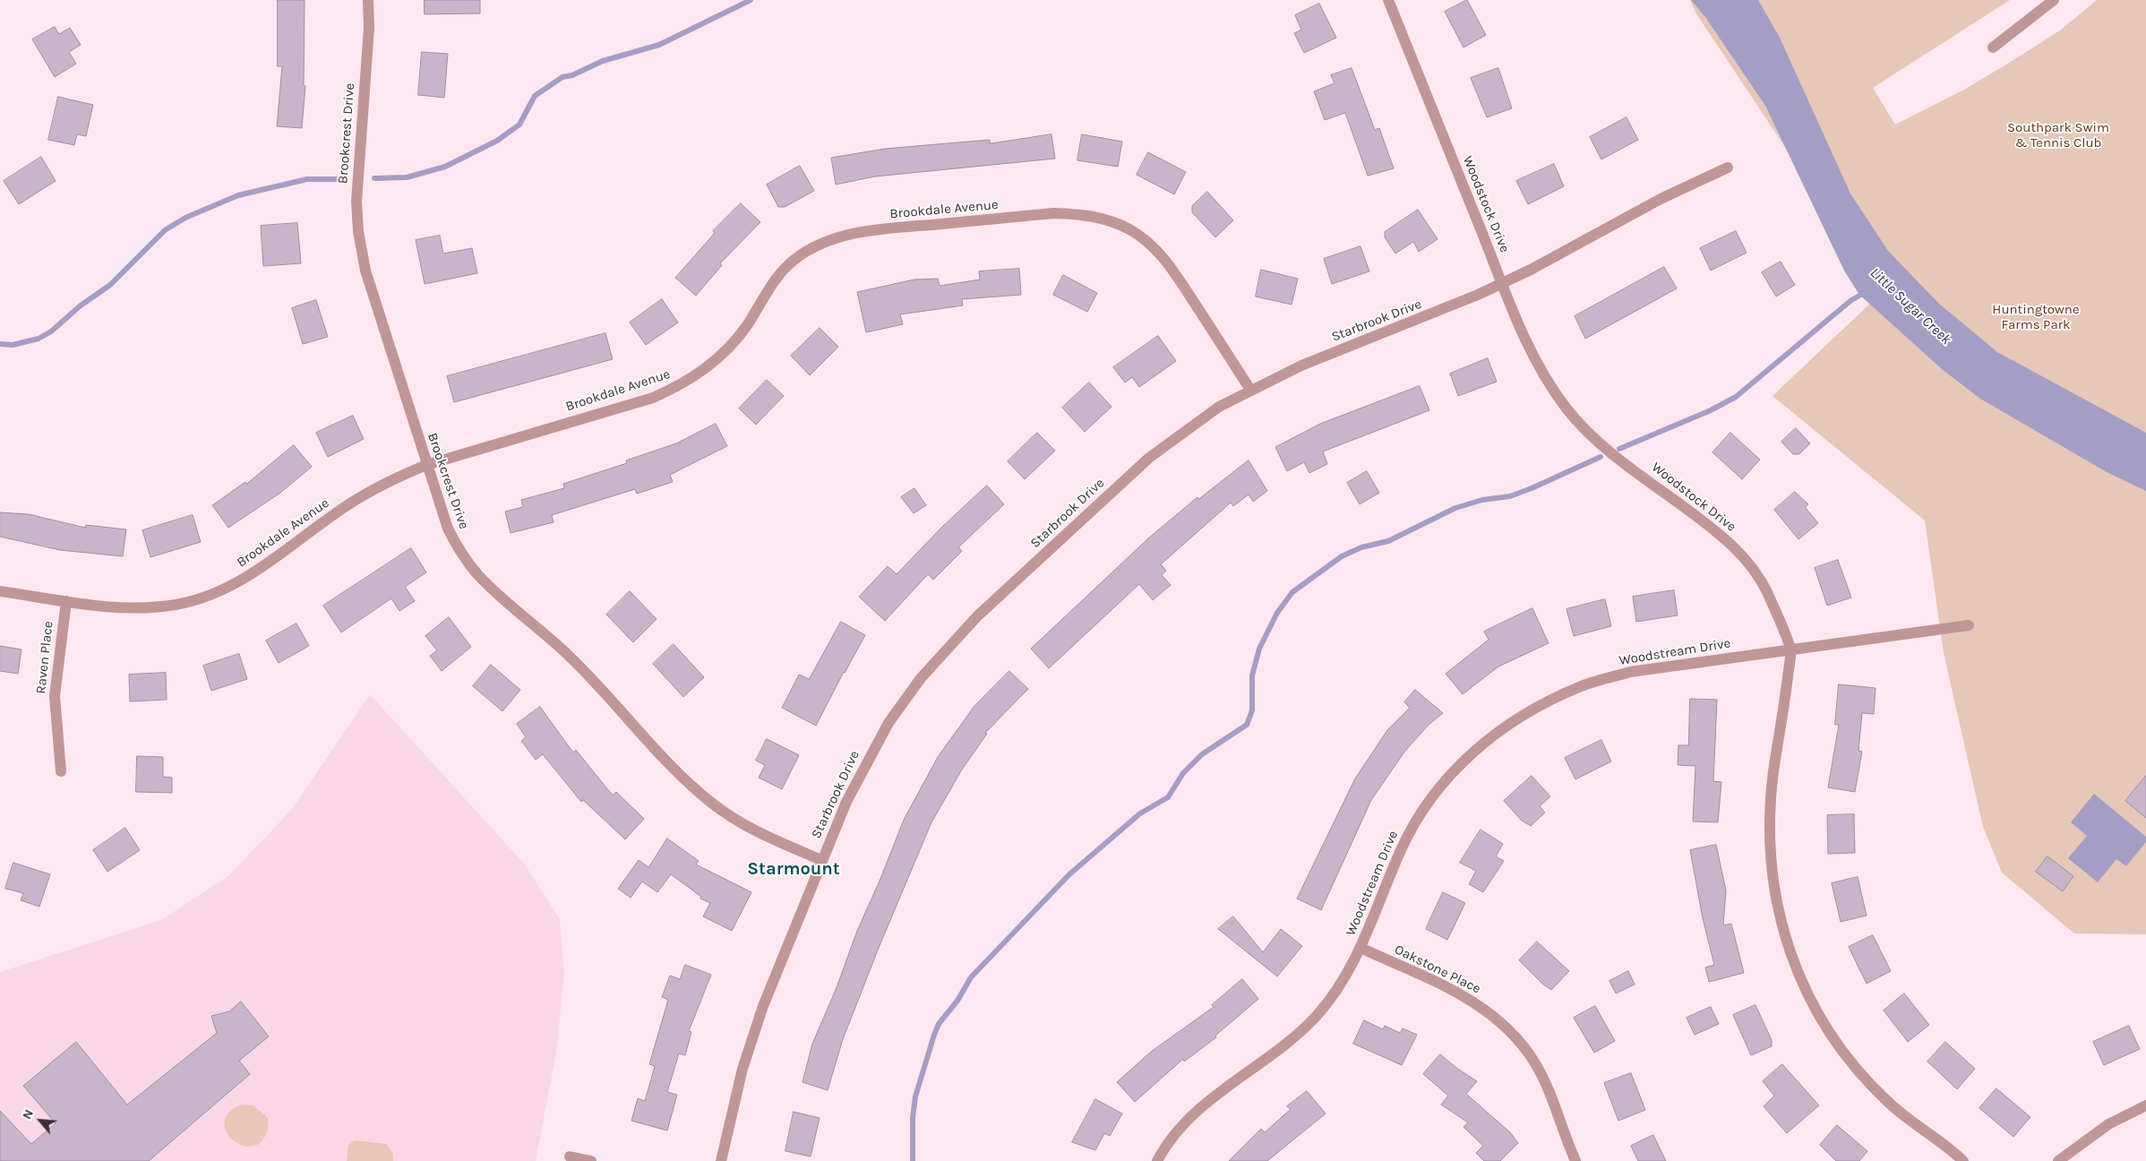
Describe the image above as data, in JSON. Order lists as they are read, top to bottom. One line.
{"streets":{"street":["Brookcrest Drive","Woodstock Drive","Brookdale Avenue","Starbrook Drive","Woodstream Drive","Raven Place","Oakstone Place"]},"crossings":[["Brookcrest Drive","Brookdale Avenue"],["Brookcrest Drive","Starbrook Drive"],["Woodstock Drive","Starbrook Drive"],["Woodstock Drive","Woodstream Drive"],["Brookdale Avenue","Starbrook Drive"],["Brookdale Avenue","Raven Place"],["Woodstream Drive","Oakstone Place"]],"districts":["Starmount"],"water":["Little Sugar Creek"],"parks":["Southpark Swim & Tennis Club","Huntingtowne Farms Park"],"north":"top left"}
